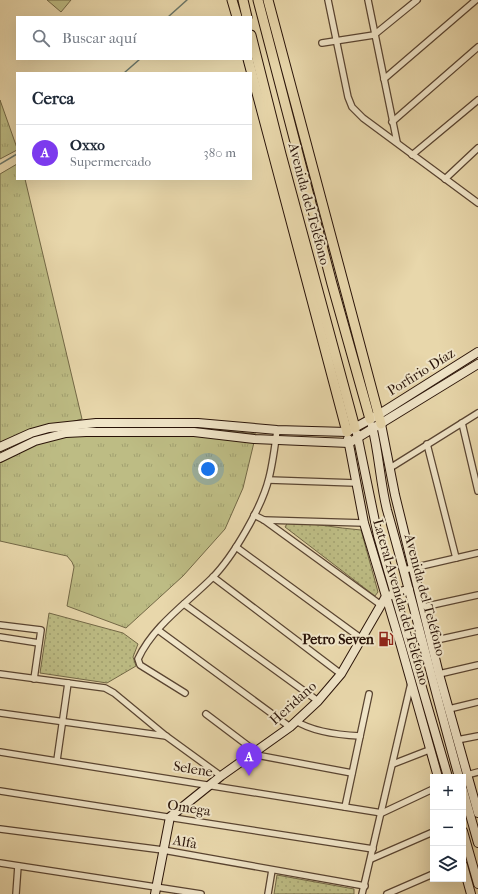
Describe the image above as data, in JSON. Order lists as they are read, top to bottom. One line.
{"streets":{"main road":["Avenida del Teléfono"],"street":["Porfirio Díaz","Lateral Avenida del Teléfono","Heridano","Selene","Omega","Alfa"]},"crossings":[["Avenida del Teléfono","Porfirio Díaz"],["Avenida del Teléfono","Lateral Avenida del Teléfono"],["Porfirio Díaz","Lateral Avenida del Teléfono"],["Lateral Avenida del Teléfono","Heridano"],["Heridano","Selene"],["Heridano","Omega"]],"places":{"fuel station":["Petro Seven"]},"page":{"search":"Buscar aquí","heading":"Cerca","list":[{"mark":"A","name":"Oxxo","note":"Supermercado","value":"380 m"}],"pins":"A","map_buttons":["+","−"]}}
